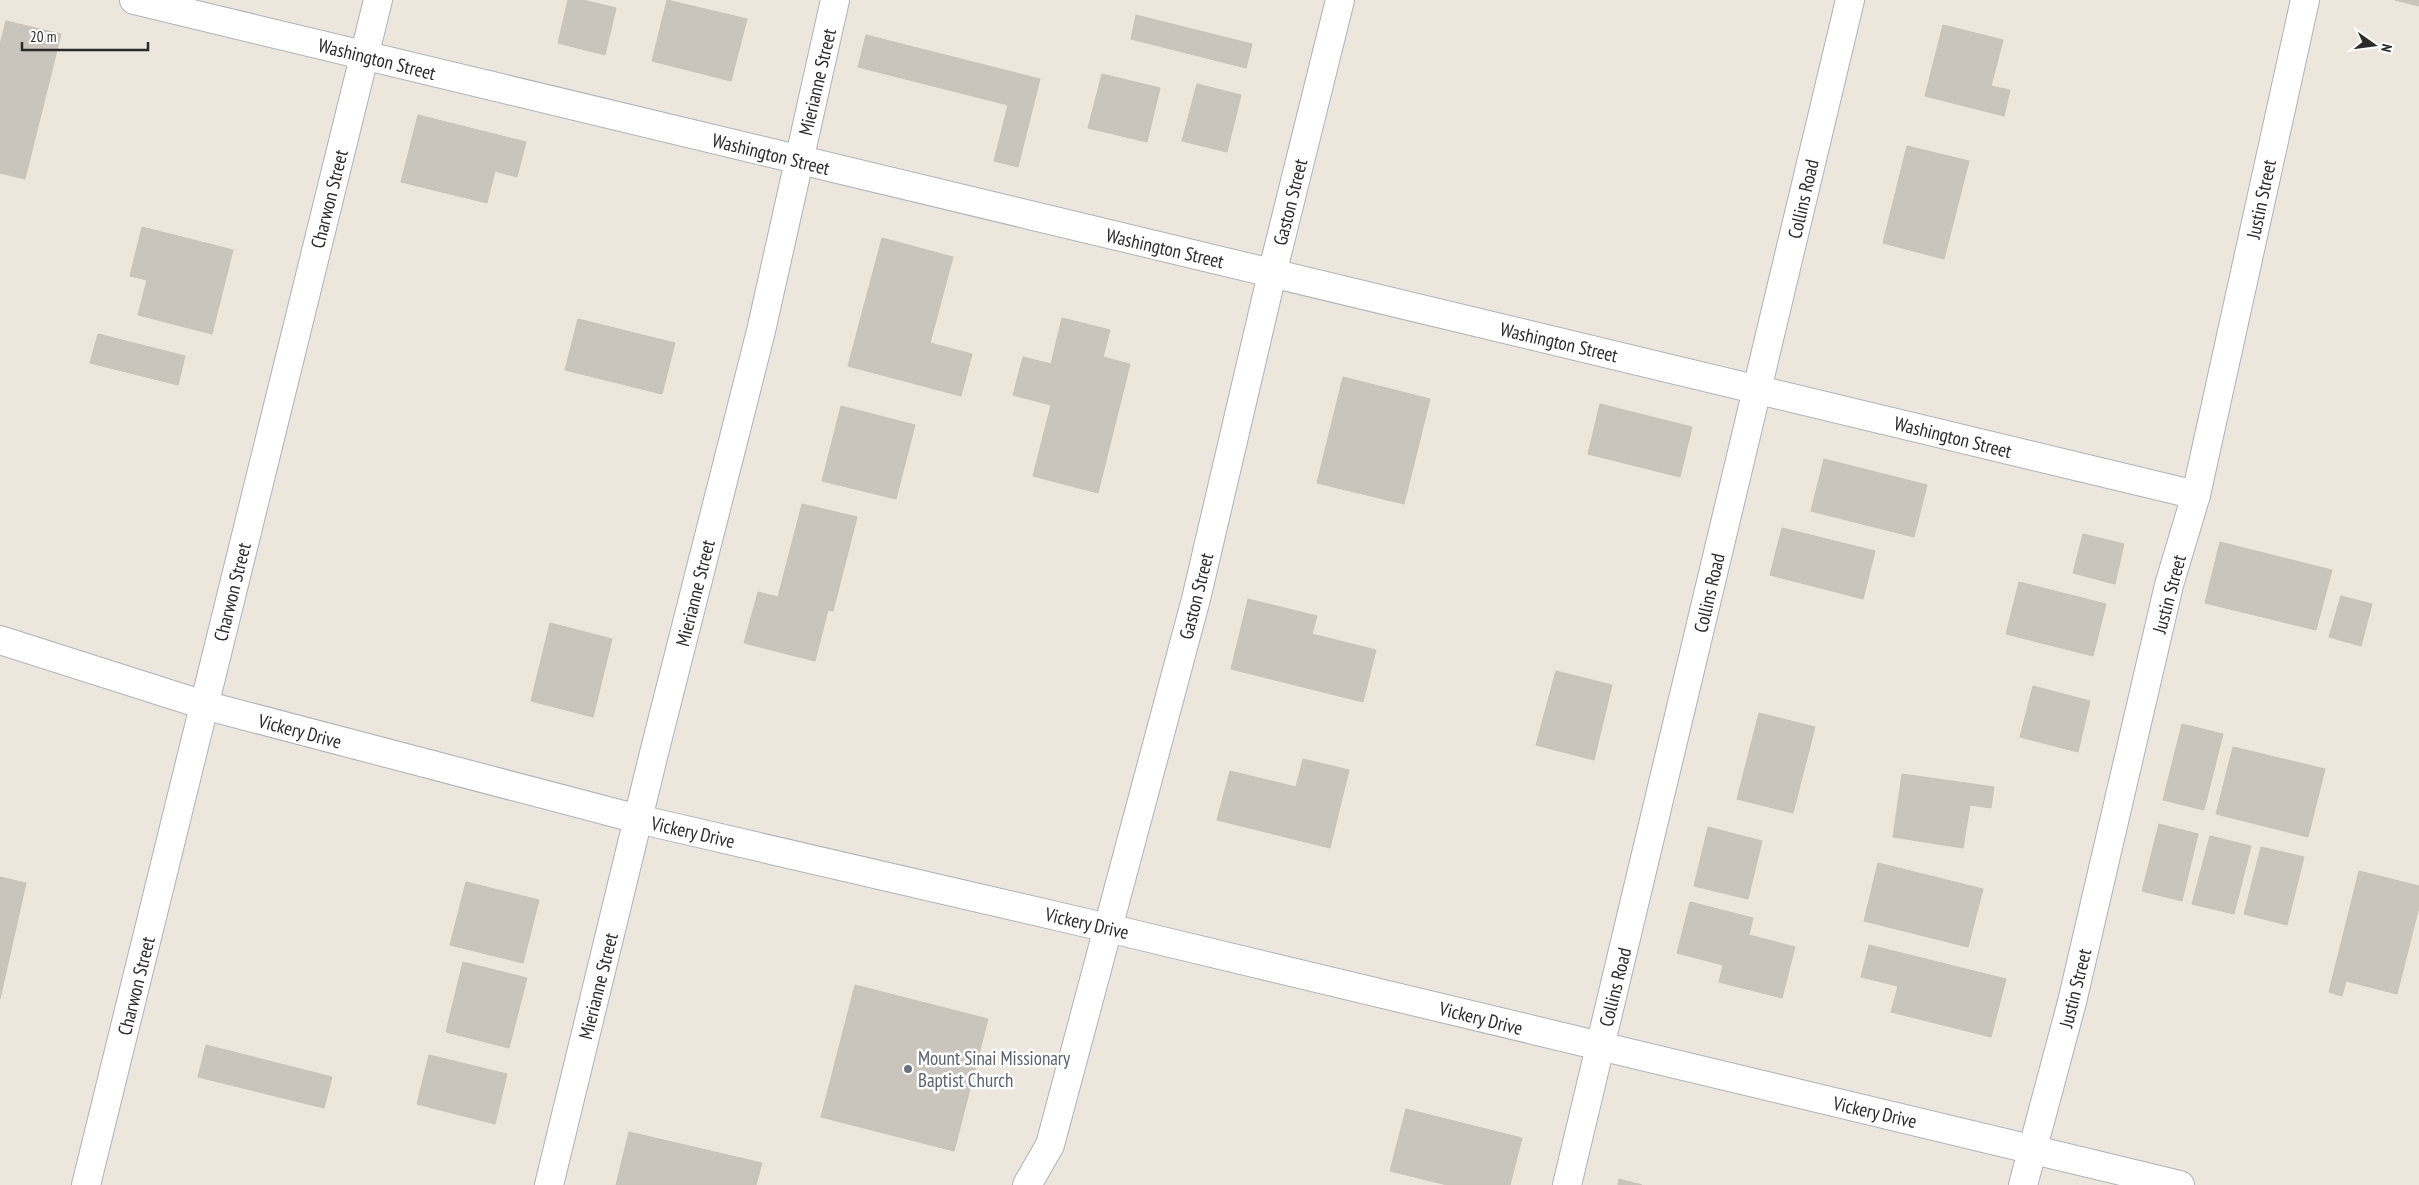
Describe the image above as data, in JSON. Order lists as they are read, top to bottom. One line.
{"streets":{"street":["Washington Street","Mierianne Street","Charwon Street","Collins Road","Justin Street","Gaston Street","Vickery Drive"]},"crossings":[["Washington Street","Mierianne Street"],["Washington Street","Charwon Street"],["Washington Street","Collins Road"],["Washington Street","Justin Street"],["Washington Street","Gaston Street"],["Mierianne Street","Vickery Drive"],["Charwon Street","Vickery Drive"],["Collins Road","Vickery Drive"],["Justin Street","Vickery Drive"],["Gaston Street","Vickery Drive"]],"places":["Mount Sinai Missionary Baptist Church"],"scale_bar":"20 m","north":"right"}
